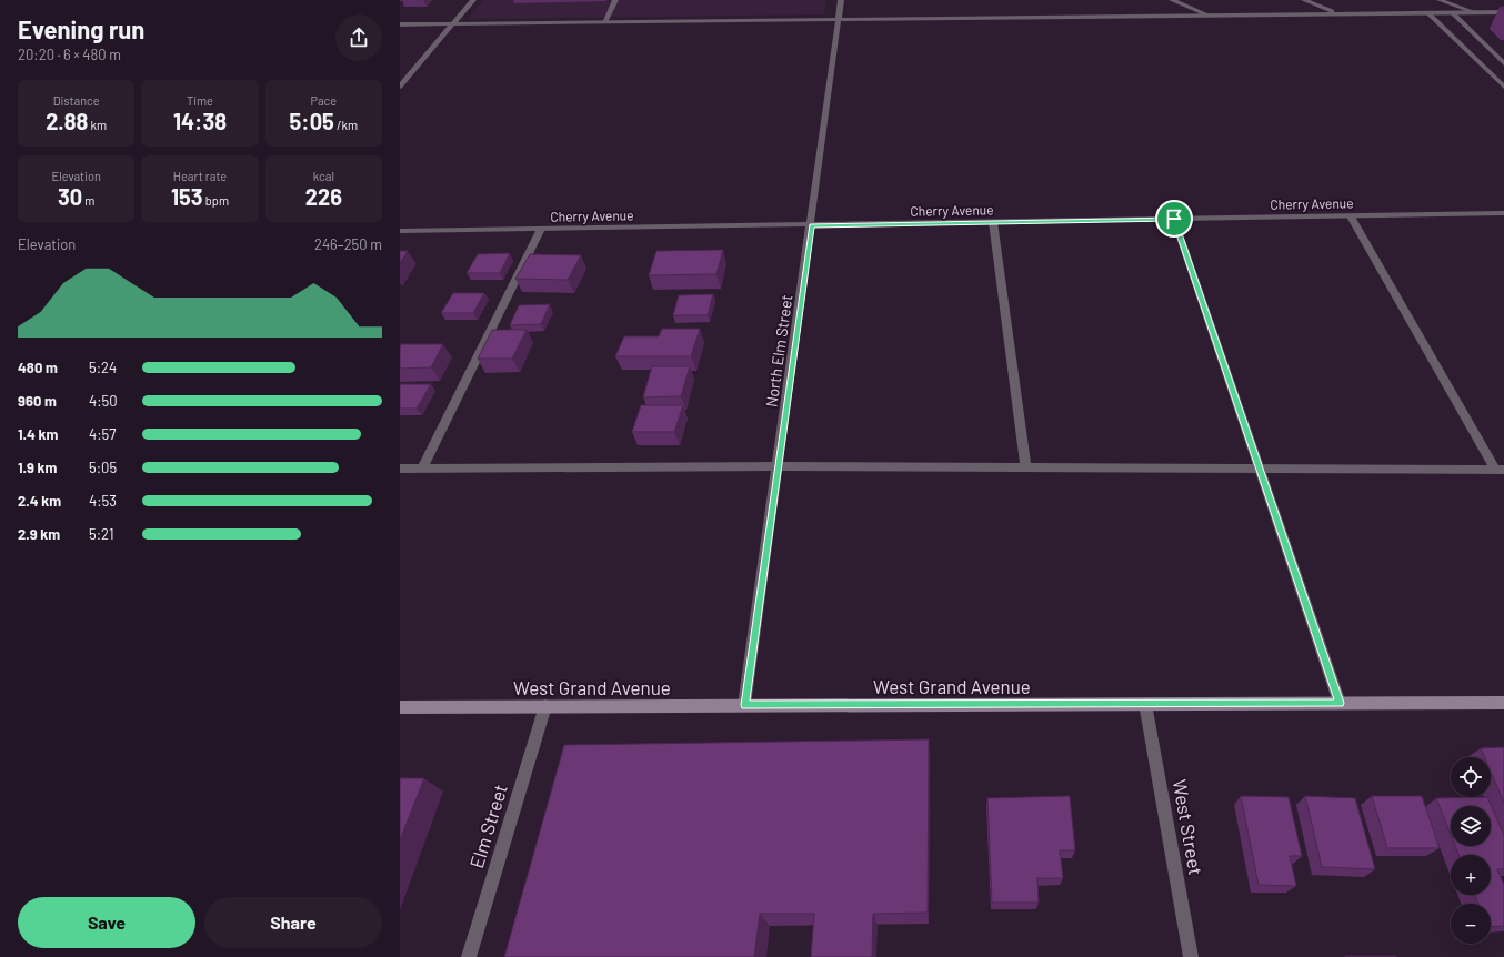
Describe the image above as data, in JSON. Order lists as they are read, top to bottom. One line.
{"streets":{"main road":["West Grand Avenue"],"street":["Cherry Avenue","North Elm Street","Elm Street","West Street"]},"crossings":[["Cherry Avenue","North Elm Street"],["North Elm Street","West Grand Avenue"],["West Grand Avenue","Elm Street"],["West Grand Avenue","West Street"]],"page":{"heading":["Evening run","20:20 · 6 × 480 m"],"stats":[["Distance","2.88 km"],["Time","14:38"],["Pace","5:05 /km"],["Elevation","30 m"],["Heart rate","153 bpm"],["kcal","226"]],"chart":["Elevation","246–250 m"],"list":[{"name":"480 m","note":"5:24"},{"name":"960 m","note":"4:50"},{"name":"1.4 km","note":"4:57"},{"name":"1.9 km","note":"5:05"},{"name":"2.4 km","note":"4:53"},{"name":"2.9 km","note":"5:21"}],"map_buttons":["+","−"],"buttons":["Save","Share"]}}
